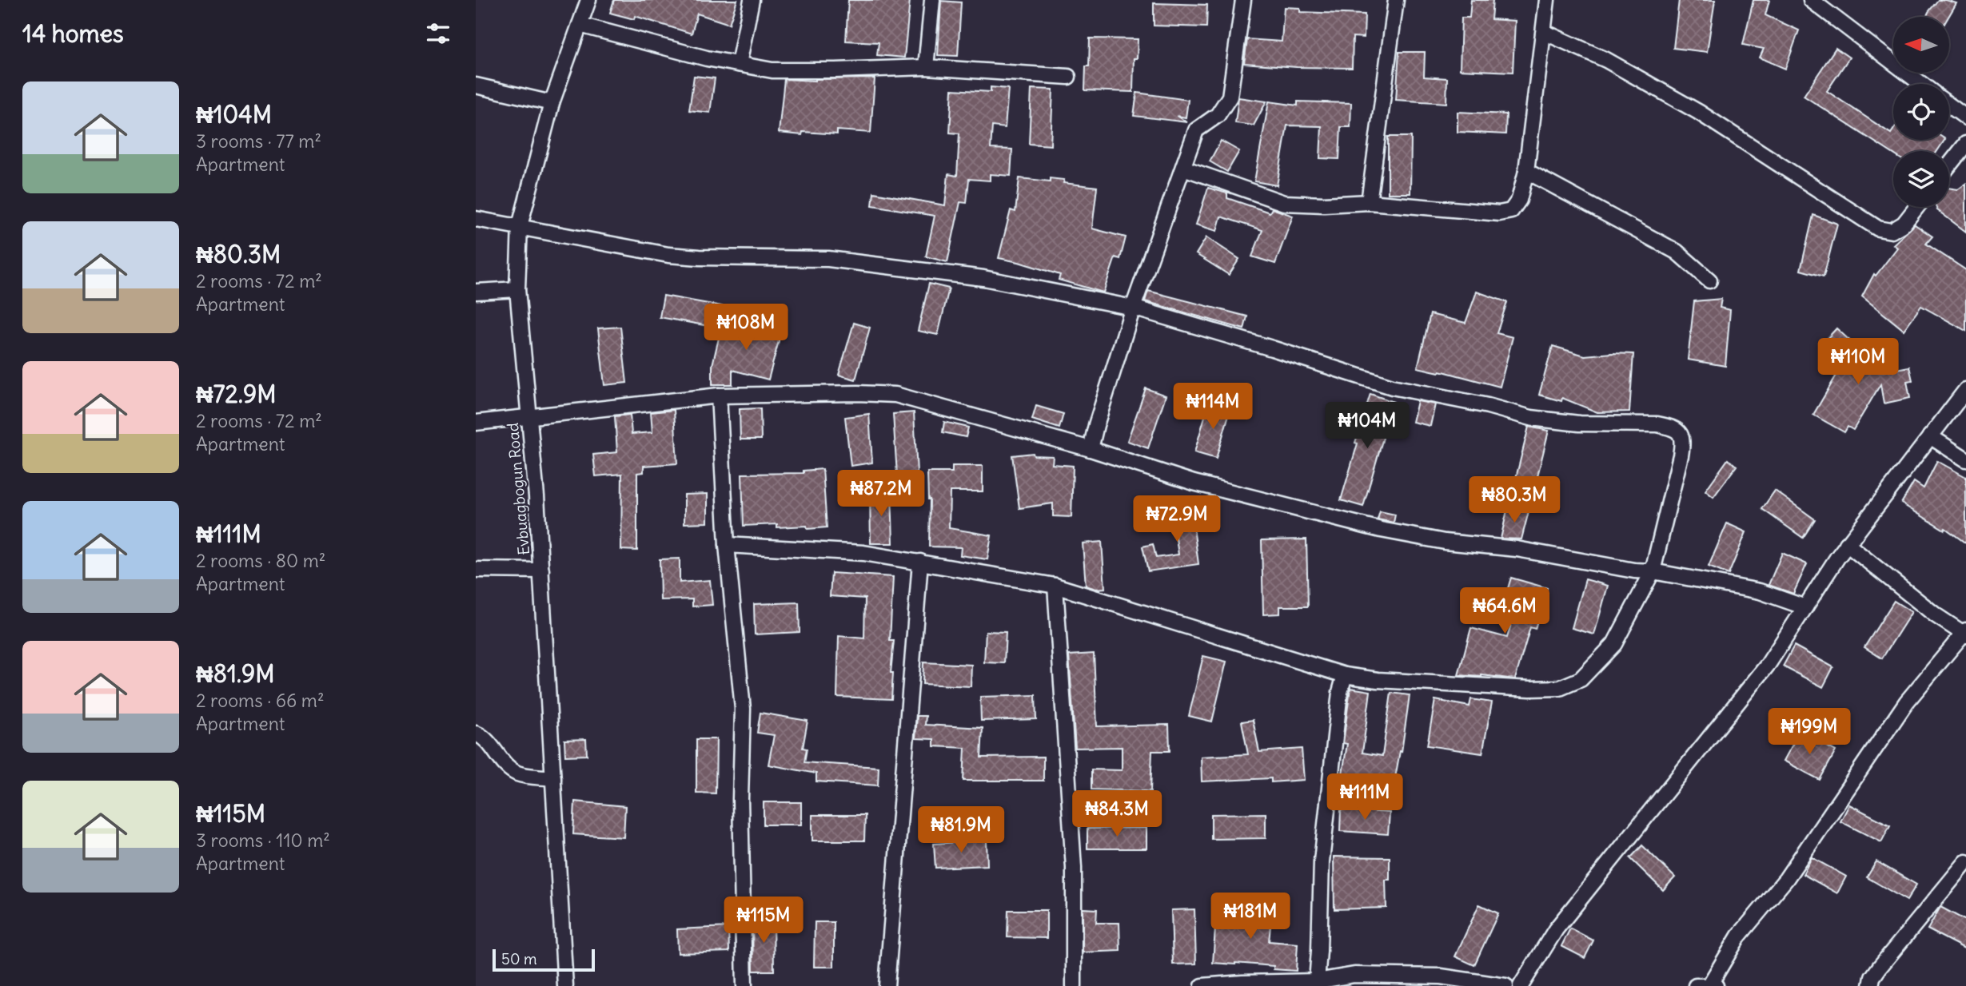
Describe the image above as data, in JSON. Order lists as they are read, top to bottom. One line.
{"streets":{"street":["Evbuagbogun Road"]},"scale_bar":"50 m","north":"left","page":{"heading":"14 homes","list":[{"name":"₦104M","note":"3 rooms · 77 m² · Apartment"},{"name":"₦80.3M","note":"2 rooms · 72 m² · Apartment"},{"name":"₦72.9M","note":"2 rooms · 72 m² · Apartment"},{"name":"₦111M","note":"2 rooms · 80 m² · Apartment"},{"name":"₦81.9M","note":"2 rooms · 66 m² · Apartment"},{"name":"₦115M","note":"3 rooms · 110 m² · Apartment"}],"price":["₦108M","₦110M","₦114M","₦104M","₦87.2M","₦80.3M","₦72.9M","₦64.6M","₦199M","₦111M","₦84.3M","₦81.9M","₦181M","₦115M"],"scale":"50 m"}}
